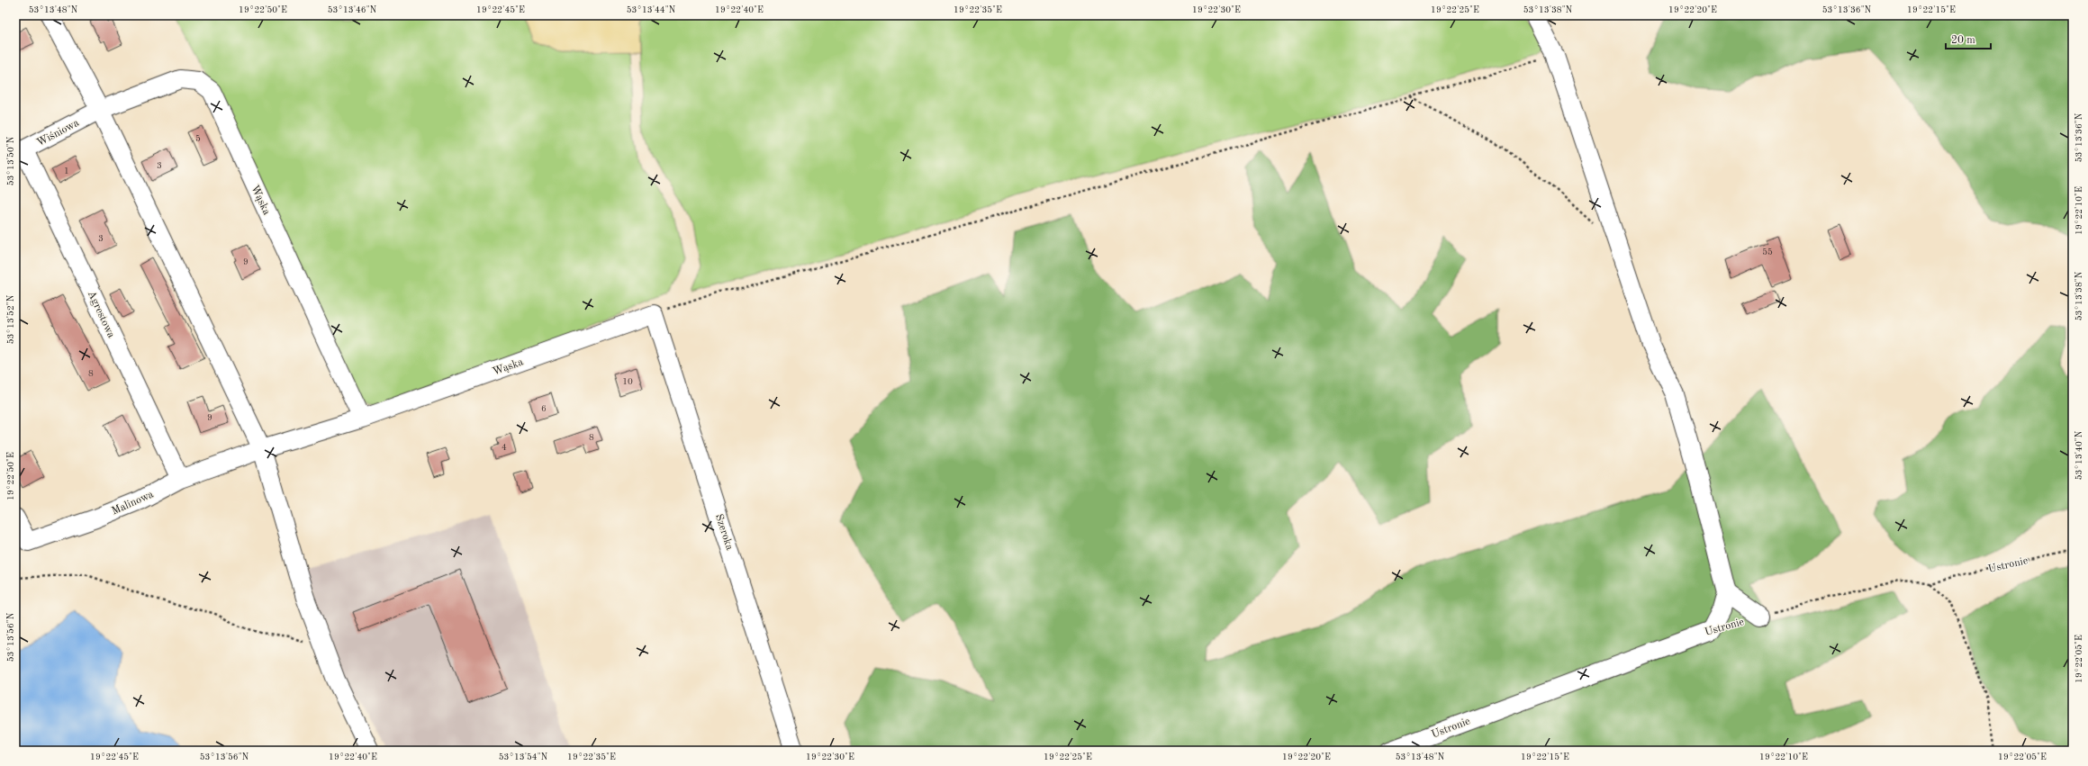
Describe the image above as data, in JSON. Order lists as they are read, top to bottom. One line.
{"streets":{"street":["Wiśniowa","Wąska","Agrestowa","Malinowa","Szeroka","Ustronie"]},"crossings":[["Wiśniowa","Wąska"],["Wiśniowa","Agrestowa"],["Wąska","Malinowa"],["Wąska","Szeroka"],["Agrestowa","Malinowa"]],"house_numbers":["5","3","1","3","55","9","8","10","6","9","8","4"],"scale_bar":"20 m","coordinates":["53°13'48\"N","19°22'50\"E","53°13'46\"N","19°22'45\"E","53°13'44\"N","19°22'40\"E","19°22'35\"E","19°22'30\"E","19°22'25\"E","53°13'38\"N","19°22'20\"E","53°13'36\"N","19°22'15\"E","53°13'50\"N","19°22'10\"E","53°13'52\"N","53°13'40\"N","53°13'56\"N","19°22'05\"E","53°13'54\"N"]}
